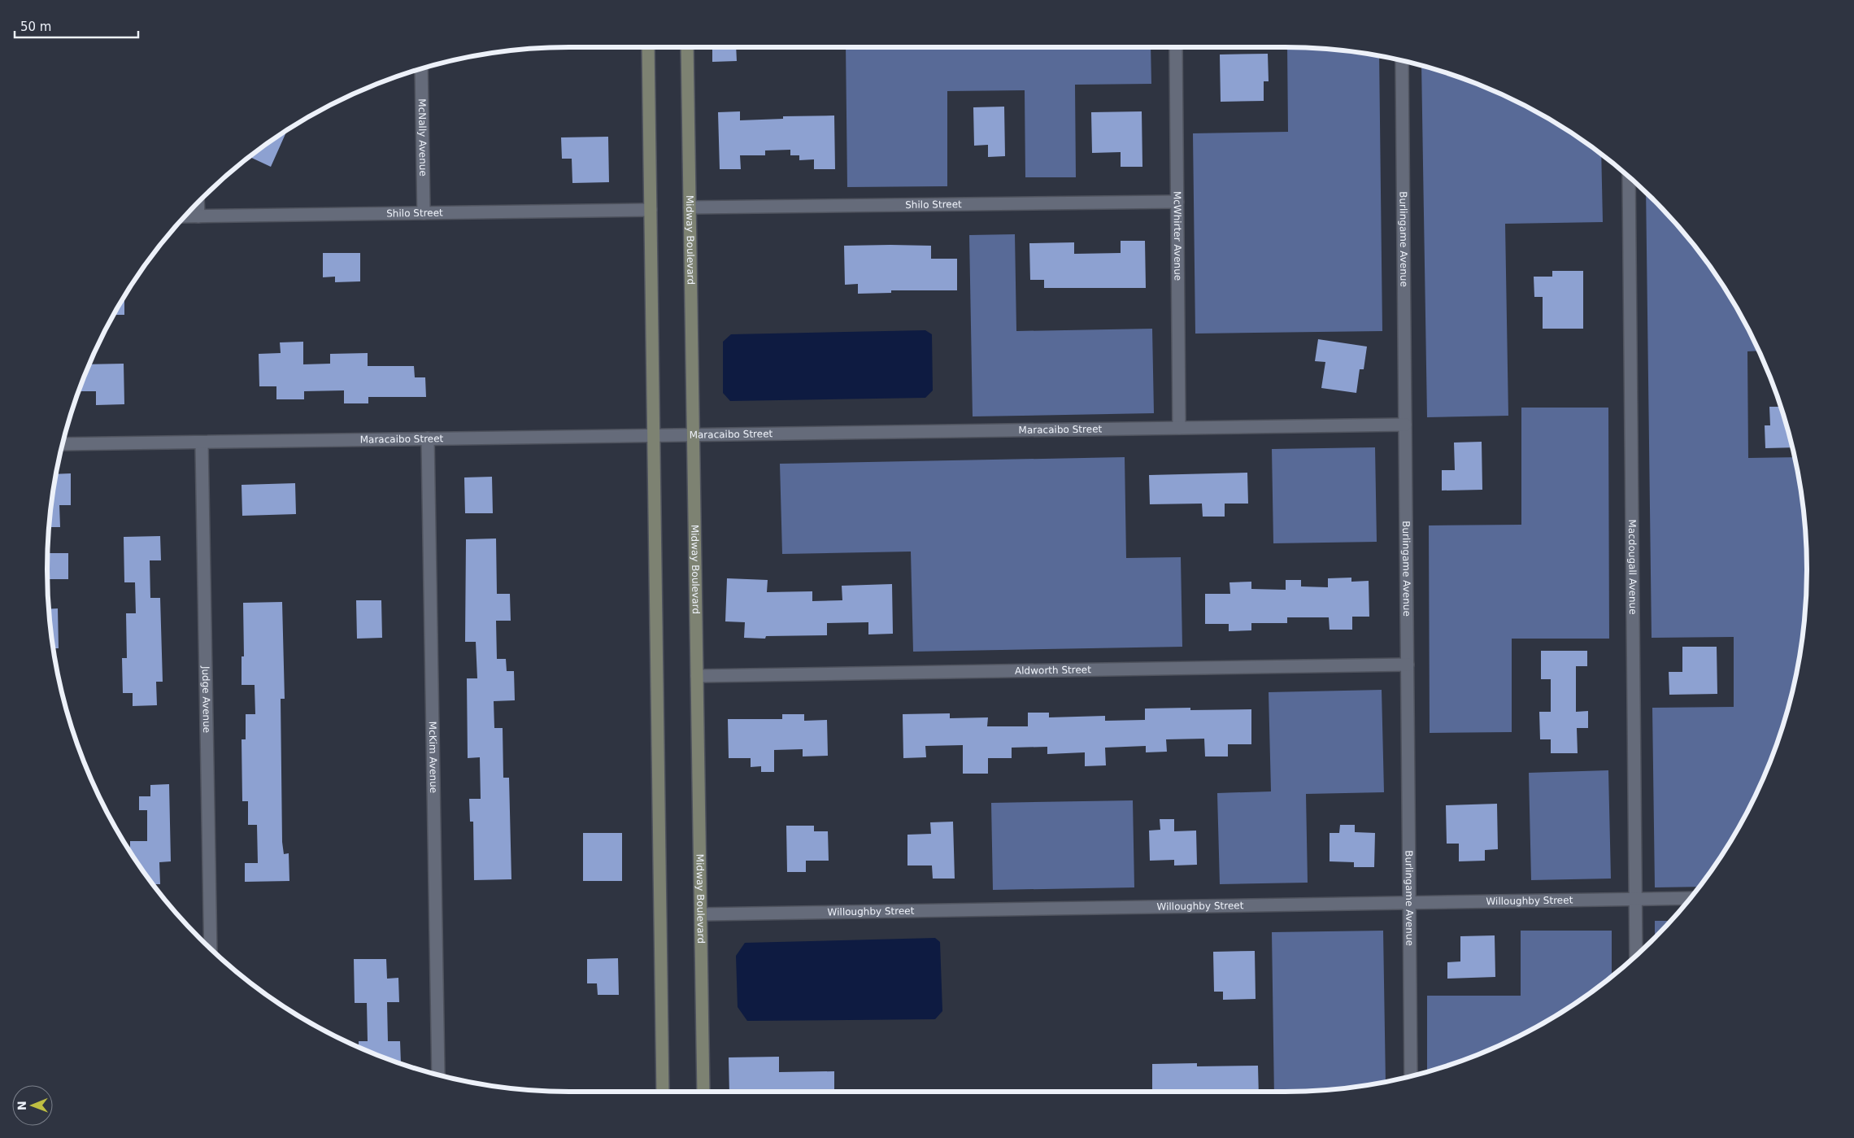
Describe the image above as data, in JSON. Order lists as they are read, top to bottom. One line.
{"streets":{"street":["McNally Avenue","Shilo Street","McWhirter Avenue","Burlingame Avenue","Midway Boulevard","Maracaibo Street","Macdougall Avenue","Aldworth Street","Judge Avenue","McKim Avenue","Willoughby Street"]},"crossings":[["McNally Avenue","Shilo Street"],["Shilo Street","McWhirter Avenue"],["Shilo Street","Midway Boulevard"],["McWhirter Avenue","Maracaibo Street"],["Burlingame Avenue","Maracaibo Street"],["Burlingame Avenue","Aldworth Street"],["Burlingame Avenue","Willoughby Street"],["Midway Boulevard","Maracaibo Street"],["Midway Boulevard","Aldworth Street"],["Midway Boulevard","Willoughby Street"],["Maracaibo Street","Judge Avenue"],["Maracaibo Street","McKim Avenue"],["Macdougall Avenue","Willoughby Street"]],"scale_bar":"50 m","north":"left"}
